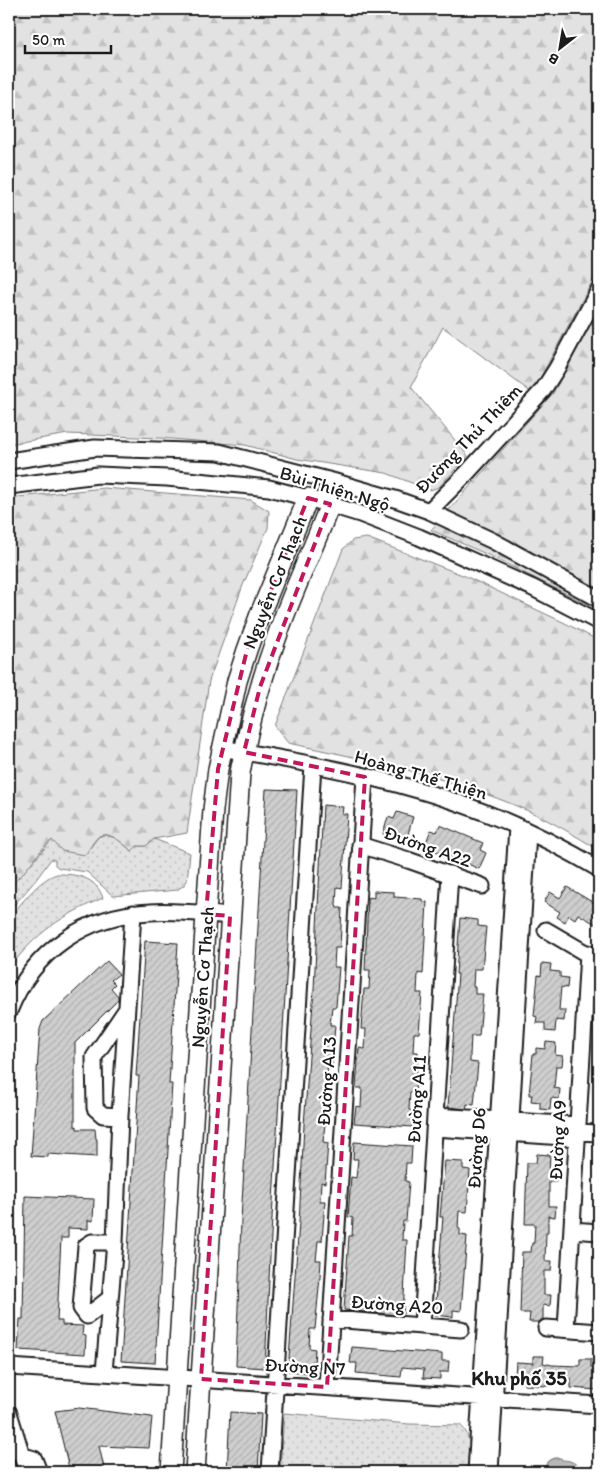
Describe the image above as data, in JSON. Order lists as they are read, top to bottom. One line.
{"streets":{"main road":["Nguyễn Cơ Thạch"],"street":["Đường Thủ Thiêm","Bùi Thiện Ngộ","Hoàng Thế Thiện","Đường A22","Đường A13","Đường A11","Đường A9","Đường D6","Đường A20","Đường N7"]},"crossings":[["Bùi Thiện Ngộ","Nguyễn Cơ Thạch"],["Nguyễn Cơ Thạch","Hoàng Thế Thiện"],["Nguyễn Cơ Thạch","Đường N7"],["Hoàng Thế Thiện","Đường A13"],["Hoàng Thế Thiện","Đường D6"],["Đường A22","Đường A13"],["Đường A22","Đường A11"],["Đường A13","Đường A20"],["Đường A13","Đường N7"],["Đường A11","Đường A20"],["Đường D6","Đường N7"]],"districts":["Khu phố 35"],"scale_bar":"50 m","north":"bottom left"}
